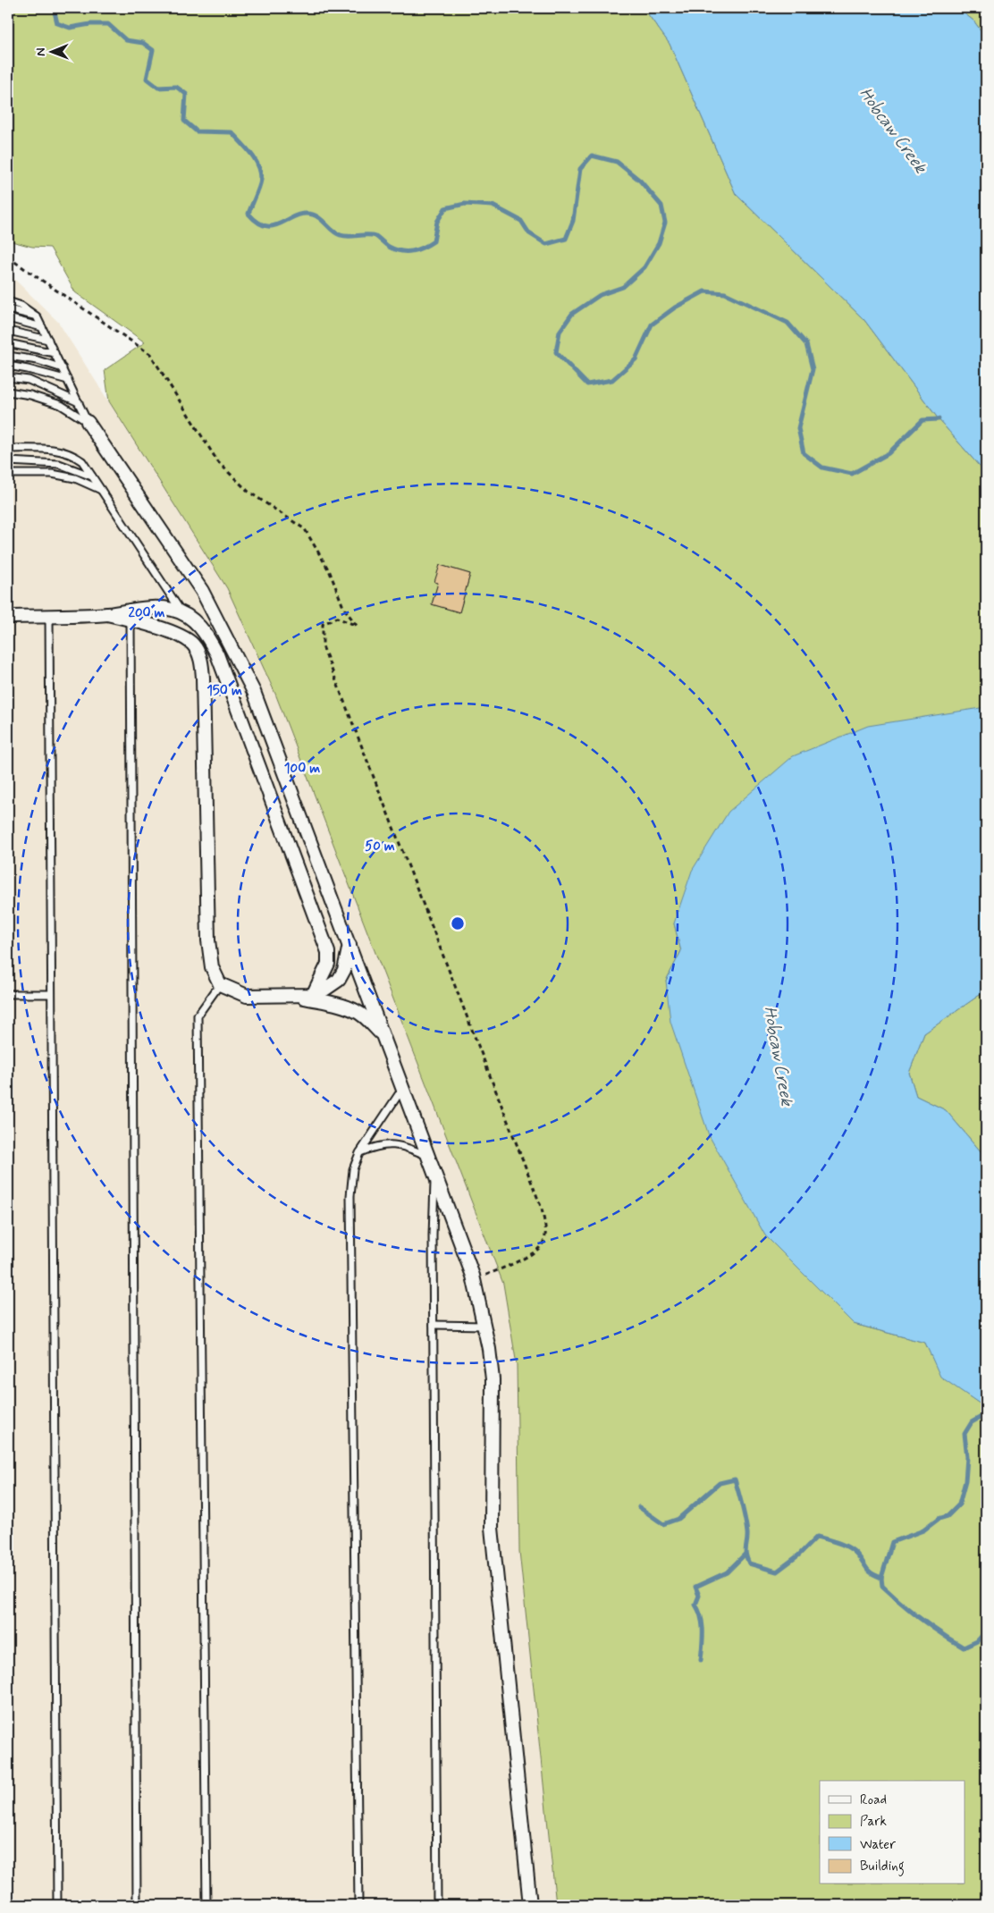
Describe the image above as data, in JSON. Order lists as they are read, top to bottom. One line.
{"water":["Hobcaw Creek"],"legend":["Road","Park","Water","Building"],"north":"left","rings":["200 m","150 m","100 m","50 m"]}
